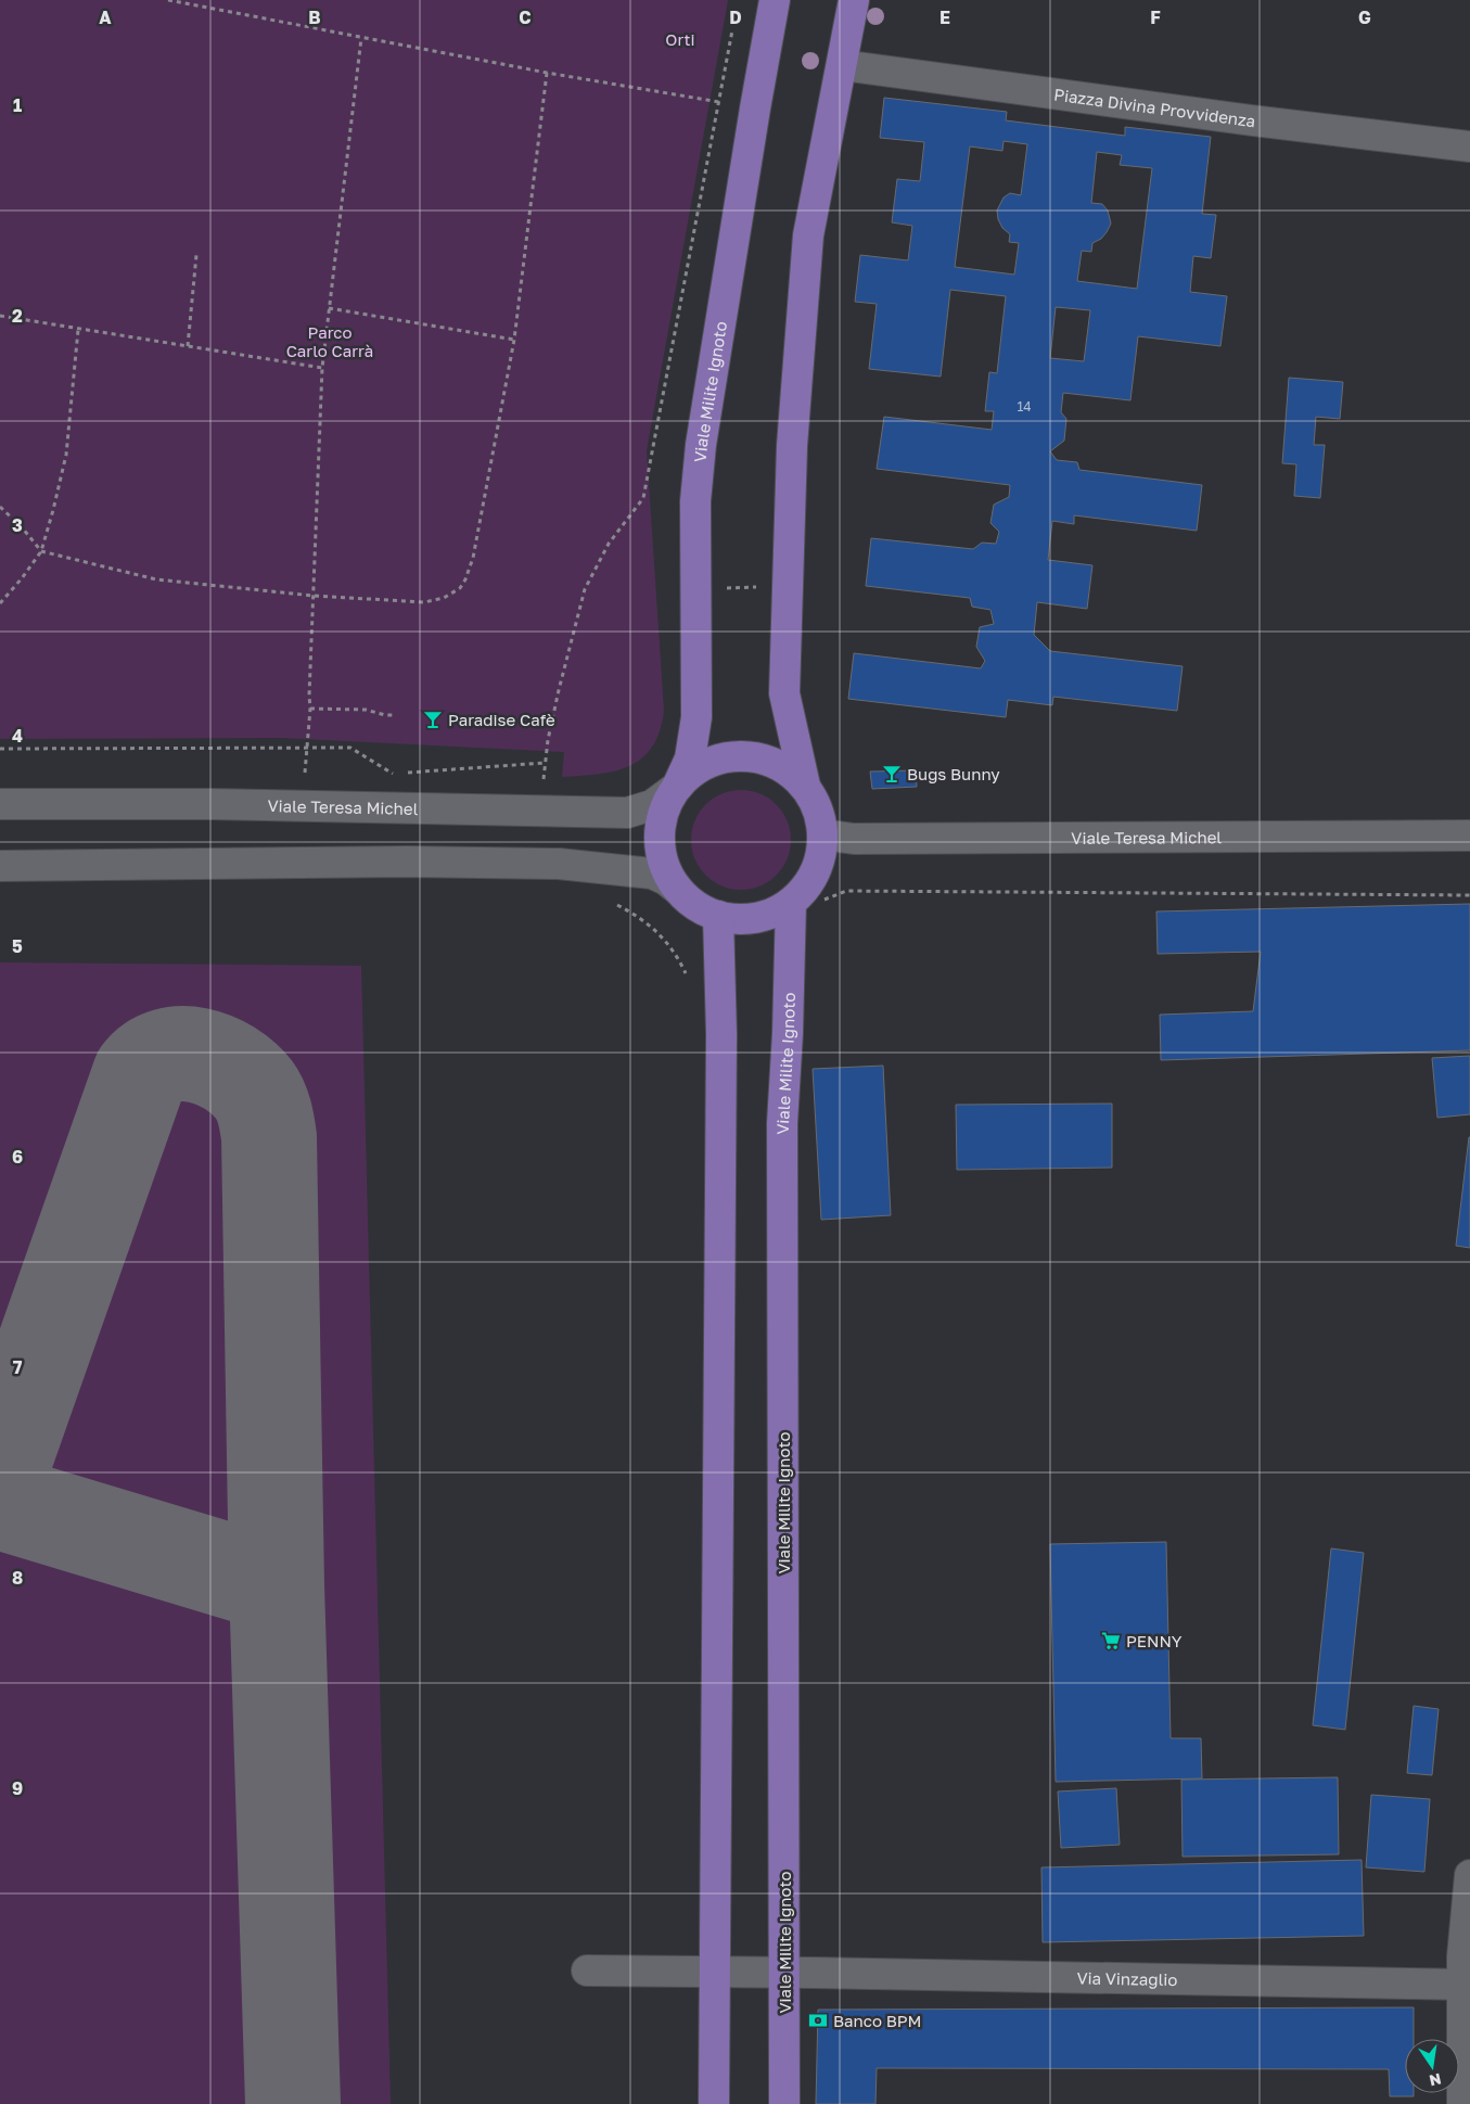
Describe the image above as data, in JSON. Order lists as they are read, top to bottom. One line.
{"streets":{"main road":["Viale Milite Ignoto"],"street":["Piazza Divina Provvidenza","Viale Teresa Michel","Via Vinzaglio"]},"crossings":[["Viale Milite Ignoto","Viale Teresa Michel"],["Viale Milite Ignoto","Via Vinzaglio"]],"parks":["Orti","Parco Carlo Carrà"],"places":{"bar":["Paradise Cafè","Bugs Bunny"],"supermarket":["PENNY"],"bank":["Banco BPM"]},"house_numbers":["14"],"north":"bottom","grid":{"columns":["A","B","C","D","E","F","G"],"rows":["1","2","3","4","5","6","7","8","9"]}}
